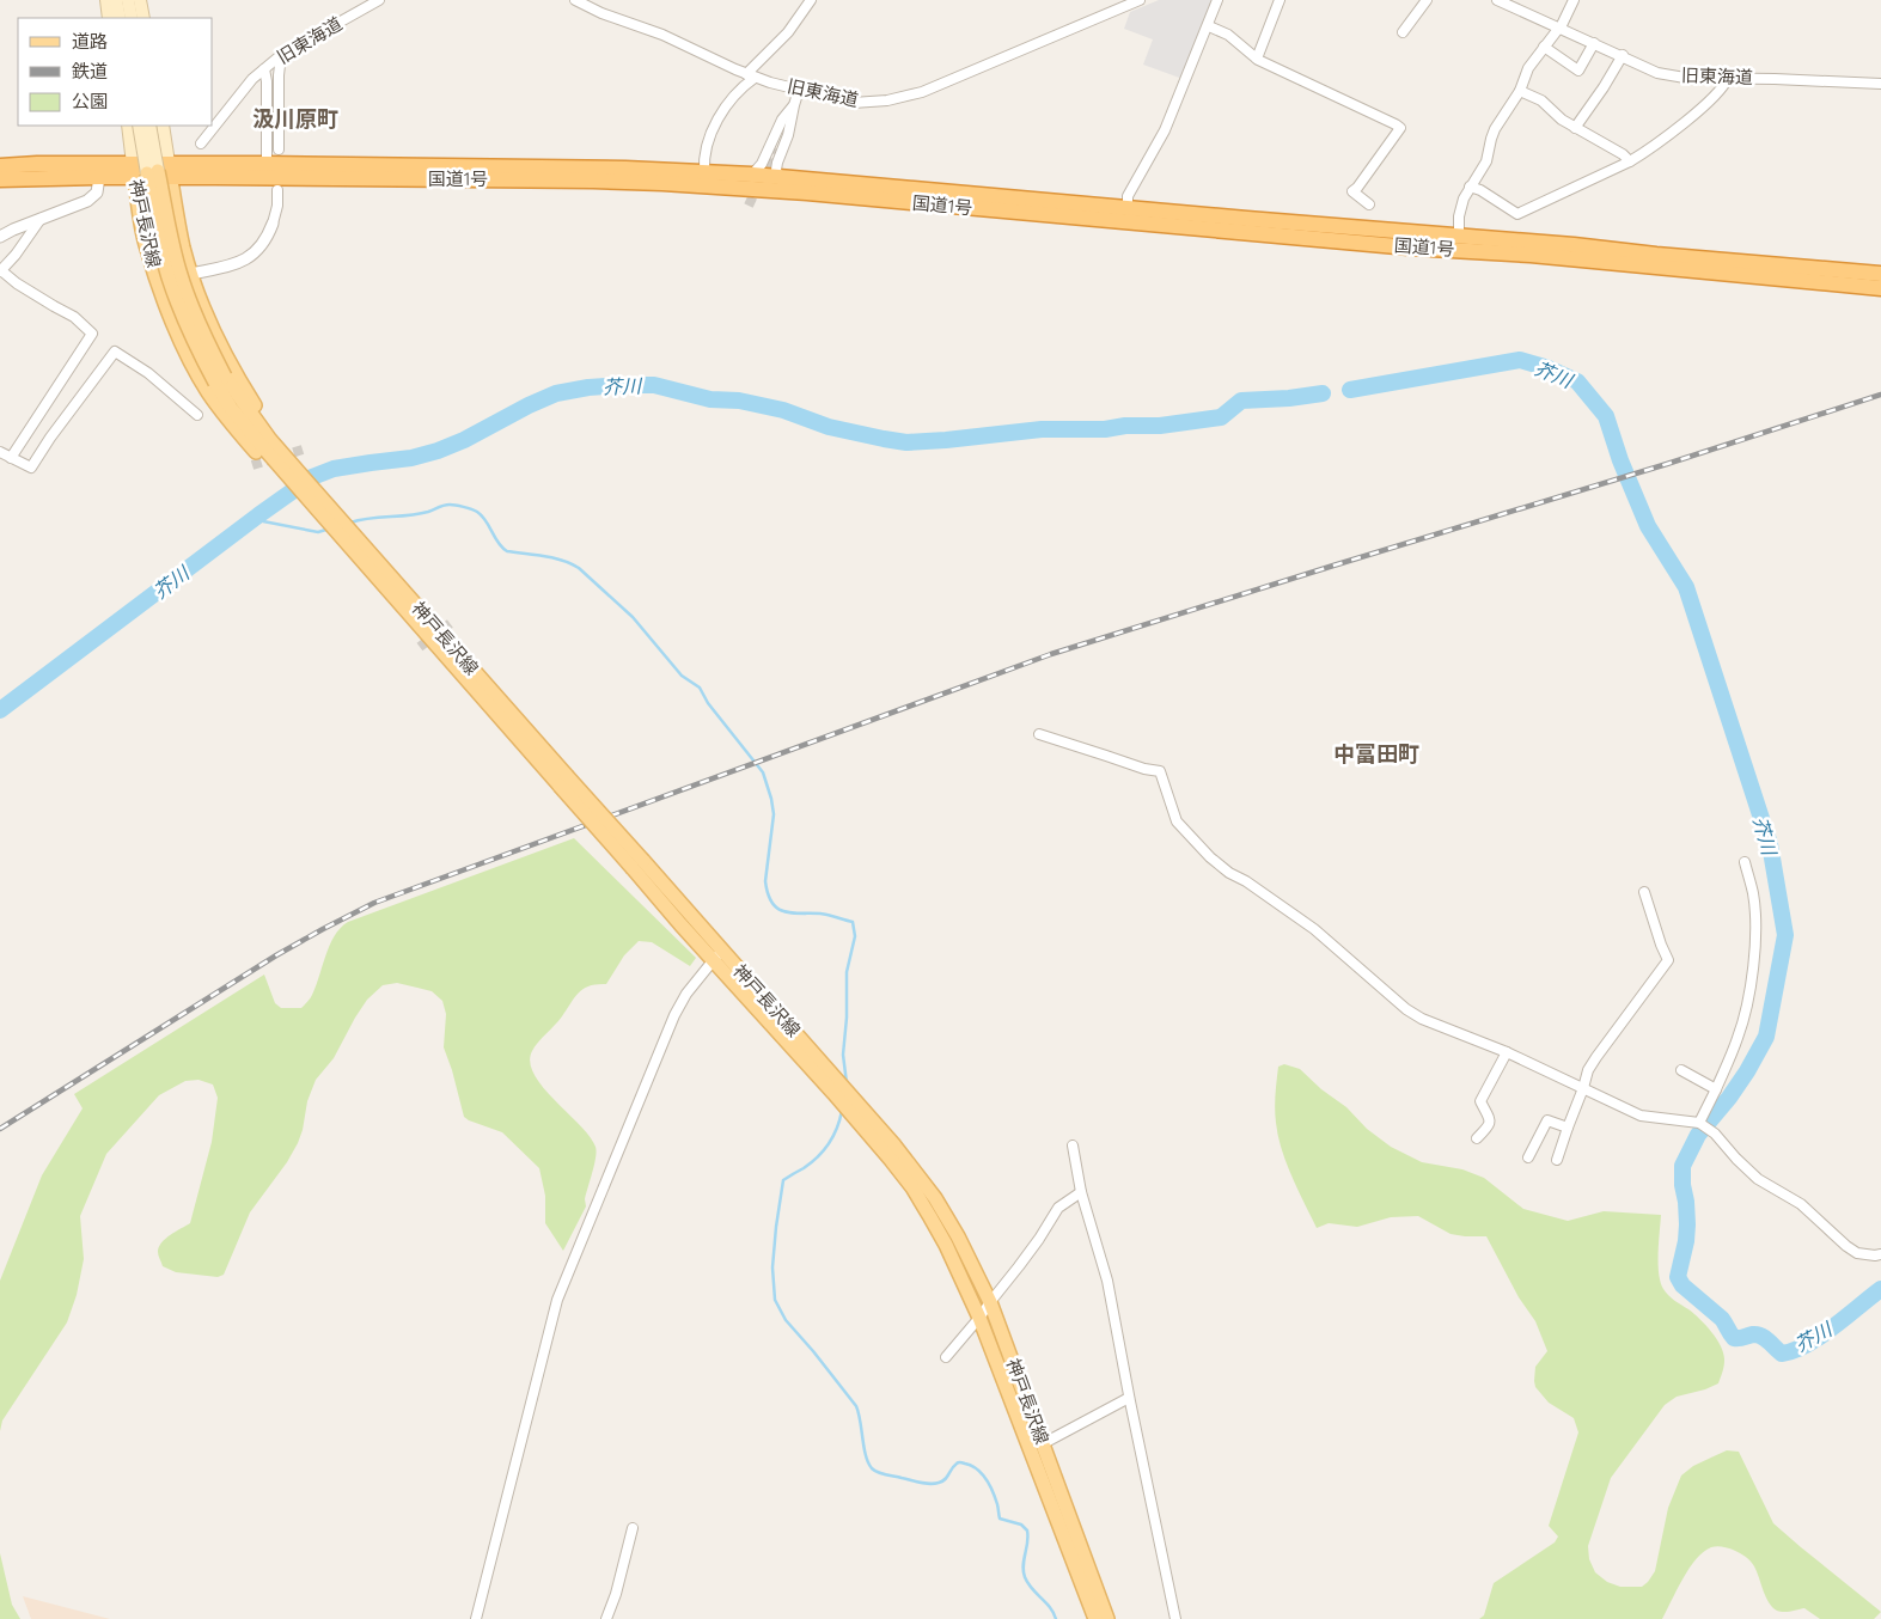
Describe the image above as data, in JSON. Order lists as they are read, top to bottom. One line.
{"streets":{"highway":["国道1号"],"main road":["神戸長沢線"],"street":["旧東海道"]},"crossings":[["国道1号","神戸長沢線"]],"districts":["汲川原町","中冨田町"],"water":["芥川"],"legend":["道路","鉄道","公園"]}
